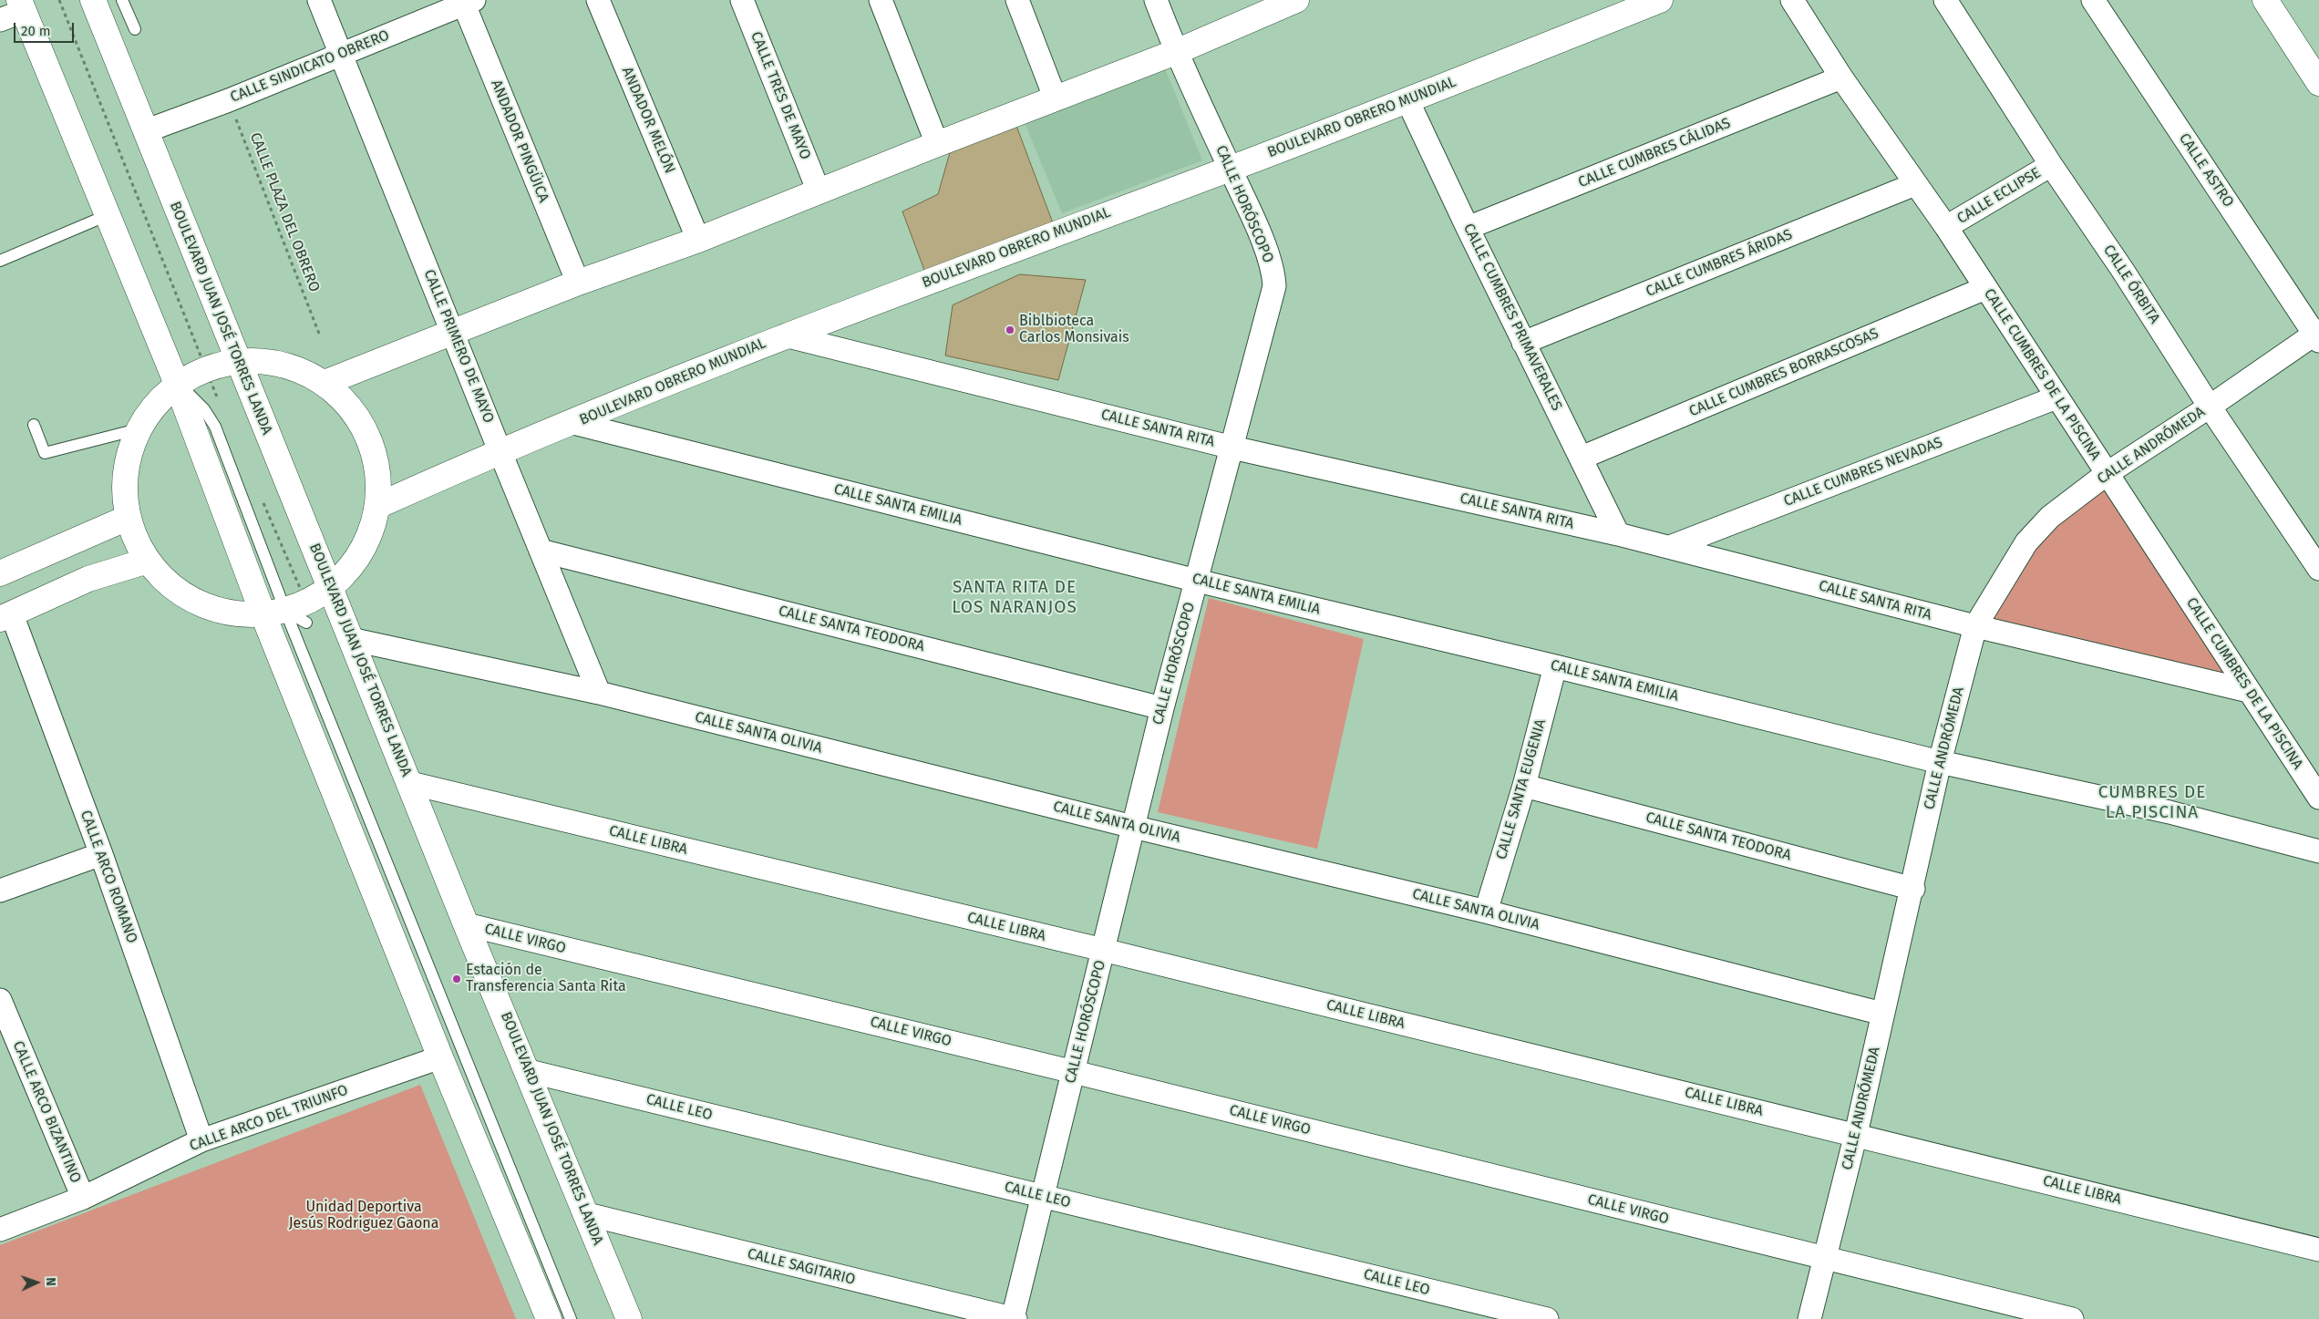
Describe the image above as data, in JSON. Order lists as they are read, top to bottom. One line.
{"streets":{"street":["CALLE SINDICATO OBRERO","CALLE TRES DE MAYO","BOULEVARD OBRERO MUNDIAL","ANDADOR MELÓN","ANDADOR PINGÜICA","CALLE CUMBRES CÁLIDAS","CALLE ASTRO","CALLE ECLIPSE","CALLE HORÓSCOPO","CALLE CUMBRES ÁRIDAS","CALLE ÓRBITA","CALLE CUMBRES PRIMAVERALES","BOULEVARD JUAN JOSÉ TORRES LANDA","CALLE PRIMERO DE MAYO","CALLE CUMBRES BORRASCOSAS","CALLE CUMBRES DE LA PISCINA","CALLE SANTA RITA","CALLE ANDRÓMEDA","CALLE CUMBRES NEVADAS","CALLE SANTA EMILIA","CALLE SANTA TEODORA","CALLE SANTA OLIVIA","CALLE SANTA EUGENIA","CALLE LIBRA","CALLE ARCO ROMANO","CALLE VIRGO","CALLE LEO","CALLE ARCO BIZANTINO","CALLE ARCO DEL TRIUNFO","CALLE SAGITARIO"],"path":["CALLE PLAZA DEL OBRERO"]},"crossings":[["CALLE SINDICATO OBRERO","ANDADOR PINGÜICA"],["CALLE SINDICATO OBRERO","CALLE PLAZA DEL OBRERO"],["CALLE SINDICATO OBRERO","BOULEVARD JUAN JOSÉ TORRES LANDA"],["CALLE SINDICATO OBRERO","CALLE PRIMERO DE MAYO"],["BOULEVARD OBRERO MUNDIAL","CALLE HORÓSCOPO"],["BOULEVARD OBRERO MUNDIAL","CALLE CUMBRES PRIMAVERALES"],["BOULEVARD OBRERO MUNDIAL","CALLE PRIMERO DE MAYO"],["BOULEVARD OBRERO MUNDIAL","CALLE SANTA RITA"],["BOULEVARD OBRERO MUNDIAL","CALLE SANTA EMILIA"],["CALLE CUMBRES CÁLIDAS","CALLE CUMBRES PRIMAVERALES"],["CALLE CUMBRES CÁLIDAS","CALLE CUMBRES DE LA PISCINA"],["CALLE ASTRO","CALLE ANDRÓMEDA"],["CALLE ECLIPSE","CALLE ÓRBITA"],["CALLE ECLIPSE","CALLE CUMBRES DE LA PISCINA"],["CALLE HORÓSCOPO","CALLE SANTA RITA"],["CALLE HORÓSCOPO","CALLE SANTA EMILIA"],["CALLE HORÓSCOPO","CALLE SANTA TEODORA"],["CALLE HORÓSCOPO","CALLE SANTA OLIVIA"],["CALLE HORÓSCOPO","CALLE LIBRA"],["CALLE HORÓSCOPO","CALLE VIRGO"],["CALLE HORÓSCOPO","CALLE LEO"],["CALLE HORÓSCOPO","CALLE SAGITARIO"],["CALLE CUMBRES ÁRIDAS","CALLE CUMBRES PRIMAVERALES"],["CALLE CUMBRES ÁRIDAS","CALLE CUMBRES DE LA PISCINA"],["CALLE ÓRBITA","CALLE ANDRÓMEDA"],["CALLE CUMBRES PRIMAVERALES","CALLE CUMBRES BORRASCOSAS"],["CALLE CUMBRES PRIMAVERALES","CALLE SANTA RITA"],["BOULEVARD JUAN JOSÉ TORRES LANDA","CALLE SANTA OLIVIA"],["BOULEVARD JUAN JOSÉ TORRES LANDA","CALLE LIBRA"],["BOULEVARD JUAN JOSÉ TORRES LANDA","CALLE VIRGO"],["BOULEVARD JUAN JOSÉ TORRES LANDA","CALLE LEO"],["BOULEVARD JUAN JOSÉ TORRES LANDA","CALLE SAGITARIO"],["CALLE PRIMERO DE MAYO","CALLE SANTA TEODORA"],["CALLE PRIMERO DE MAYO","CALLE SANTA OLIVIA"],["CALLE CUMBRES BORRASCOSAS","CALLE CUMBRES DE LA PISCINA"],["CALLE CUMBRES DE LA PISCINA","CALLE SANTA RITA"],["CALLE CUMBRES DE LA PISCINA","CALLE ANDRÓMEDA"],["CALLE CUMBRES DE LA PISCINA","CALLE CUMBRES NEVADAS"],["CALLE SANTA RITA","CALLE ANDRÓMEDA"],["CALLE SANTA RITA","CALLE CUMBRES NEVADAS"],["CALLE ANDRÓMEDA","CALLE SANTA EMILIA"],["CALLE ANDRÓMEDA","CALLE SANTA TEODORA"],["CALLE ANDRÓMEDA","CALLE SANTA OLIVIA"],["CALLE ANDRÓMEDA","CALLE LIBRA"],["CALLE ANDRÓMEDA","CALLE VIRGO"],["CALLE SANTA EMILIA","CALLE SANTA EUGENIA"],["CALLE SANTA TEODORA","CALLE SANTA EUGENIA"],["CALLE SANTA OLIVIA","CALLE SANTA EUGENIA"],["CALLE ARCO ROMANO","CALLE ARCO DEL TRIUNFO"],["CALLE ARCO BIZANTINO","CALLE ARCO DEL TRIUNFO"]],"districts":["SANTA RITA DE LOS NARANJOS","CUMBRES DE LA PISCINA"],"parks":["Unidad Deportiva Jesús Rodriguez Gaona"],"places":["Biblbioteca Carlos Monsivais","Estación de Transferencia Santa Rita"],"scale_bar":"20 m","north":"right"}
